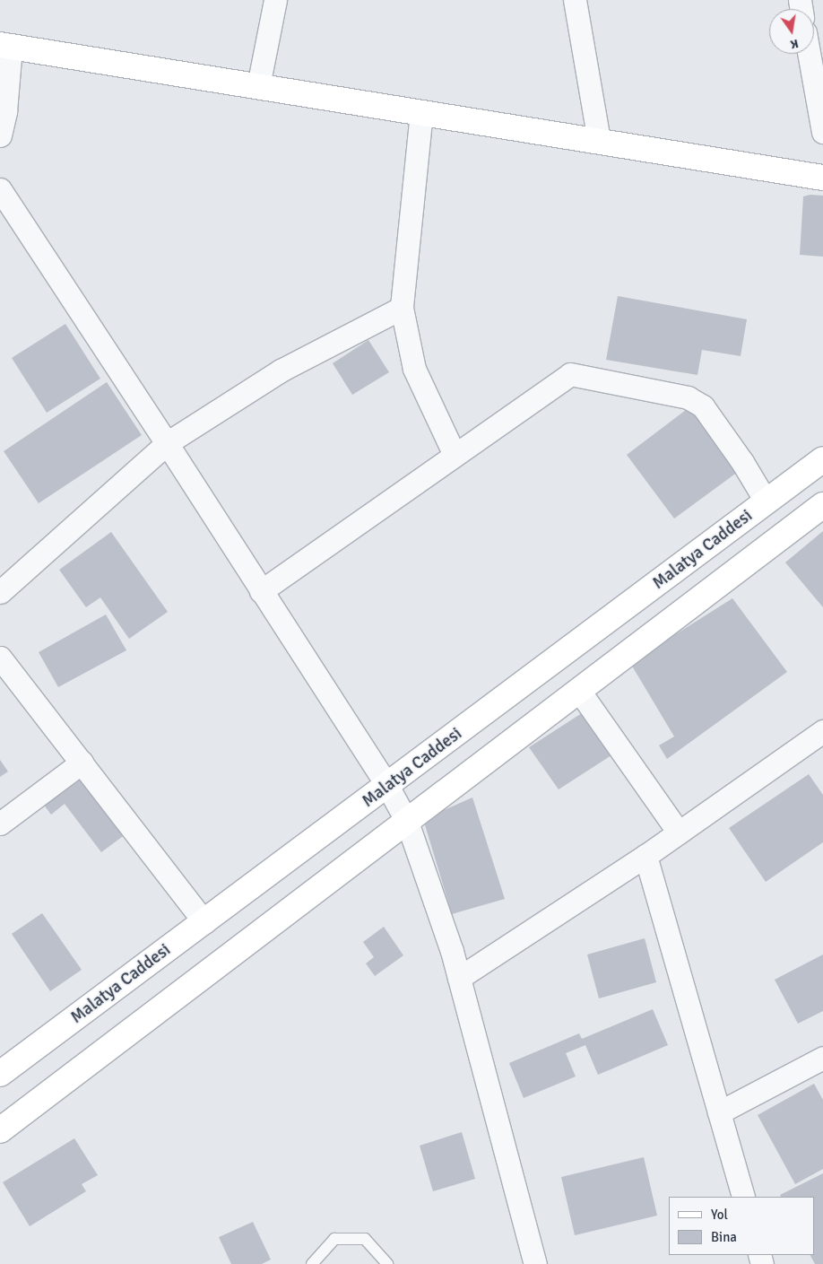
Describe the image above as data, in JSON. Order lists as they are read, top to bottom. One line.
{"streets":{"street":["Malatya Caddesi"]},"legend":["Yol","Bina"],"north":"bottom"}
